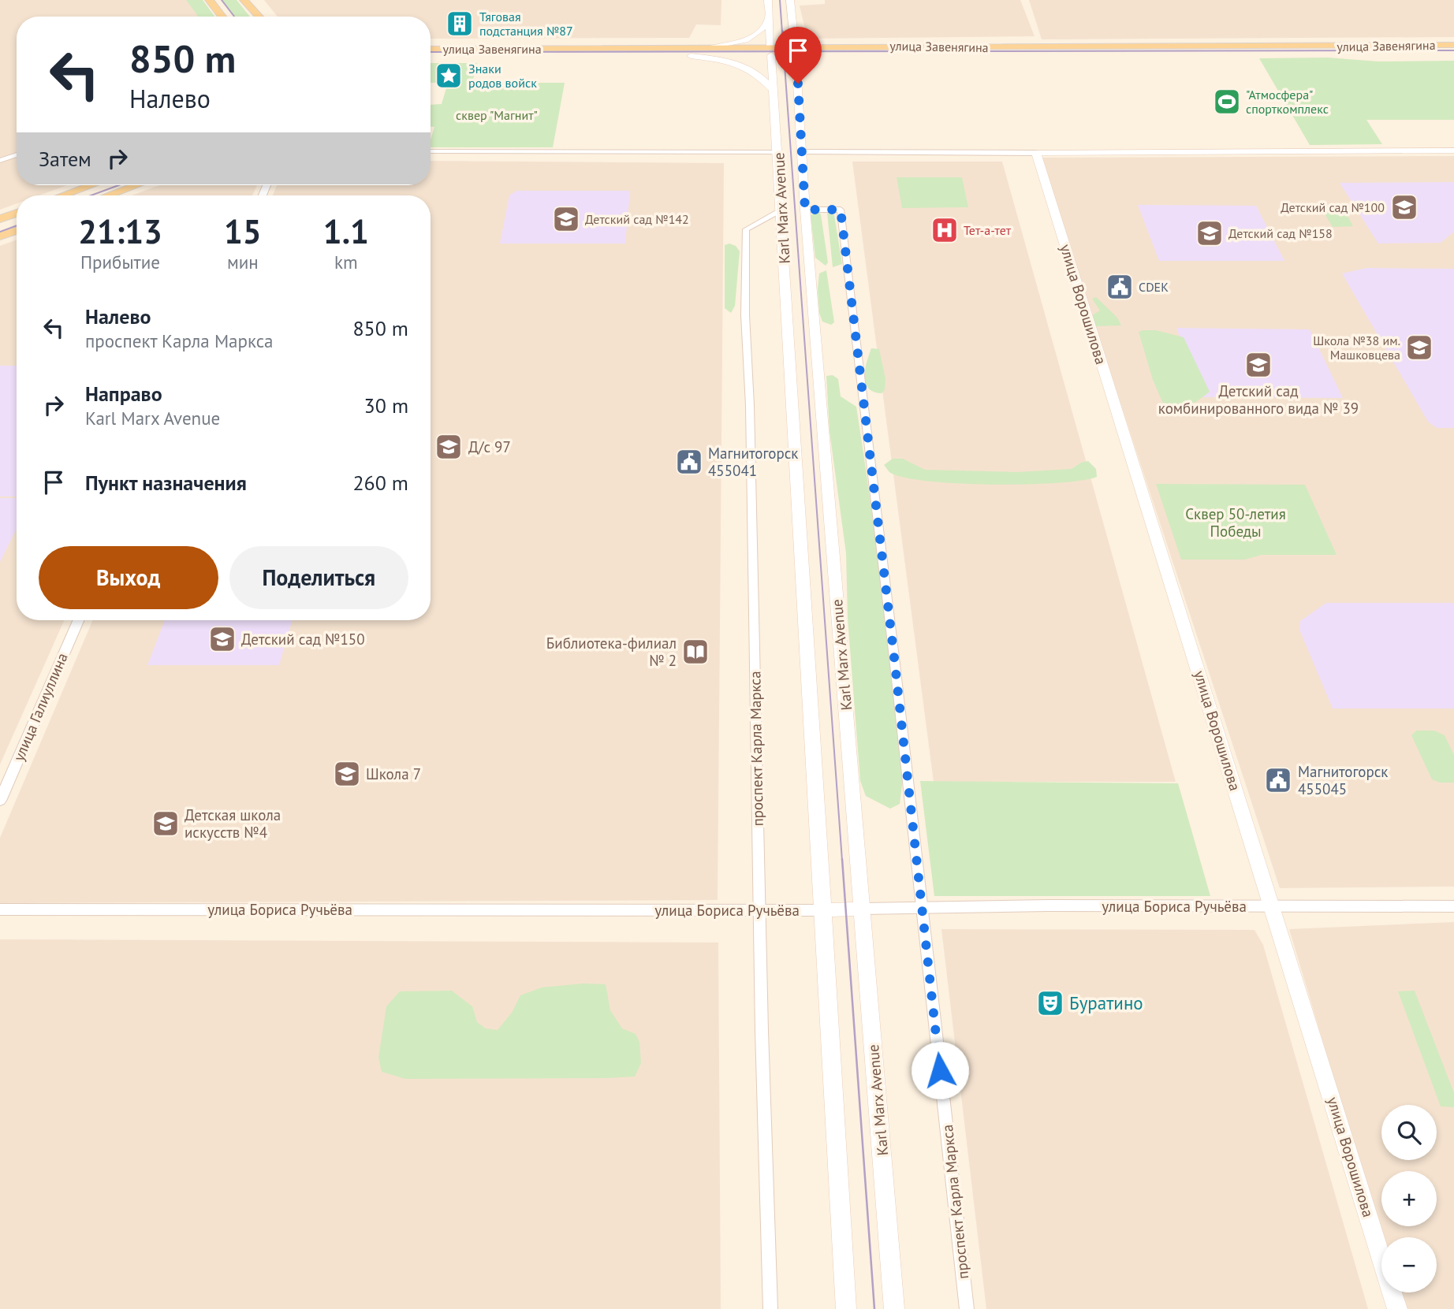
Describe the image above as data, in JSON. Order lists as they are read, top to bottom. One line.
{"streets":{"main road":["улица Завенягина","Karl Marx Avenue","улица Ворошилова","улица Бориса Ручьёва"],"street":["улица Галиуллина","проспект Карла Маркса"]},"crossings":[["улица Завенягина","Karl Marx Avenue"],["Karl Marx Avenue","проспект Карла Маркса"],["Karl Marx Avenue","улица Бориса Ручьёва"],["улица Ворошилова","улица Бориса Ручьёва"],["проспект Карла Маркса","улица Бориса Ручьёва"]],"parks":["сквер \"Магнит\"","Сквер 50-летия Победы"],"places":{"building":["Тяговая подстанция №87"],"place":["Знаки родов войск"],"sports":["\"Атмосфера\" спорткомплекс"],"school or university":["Детский сад №100","Детский сад №142","Детский сад №158","Школа №38 им. Машковцева","Детский сад комбинированного вида № 39","Д/с 97","Детский сад №150","Школа 7","Детская школа искусств №4"],"hospital":["Тет-а-тет"],"public building":["CDEK","Магнитогорск 455041","Магнитогорск 455045"],"library":["Библиотека-филиал № 2"],"theatre":["Буратино"]},"page":{"turn":["850 m","Налево"],"then":"Затем","eta":["21:13","Прибытие","15","мин","1.1","km"],"list":[{"name":"Налево","note":"проспект Карла Маркса","value":"850 m"},{"name":"Направо","note":"Karl Marx Avenue","value":"30 m"},{"name":"Пункт назначения","value":"260 m"}],"buttons":["Выход","Поделиться"],"map_buttons":["+","−"]}}
